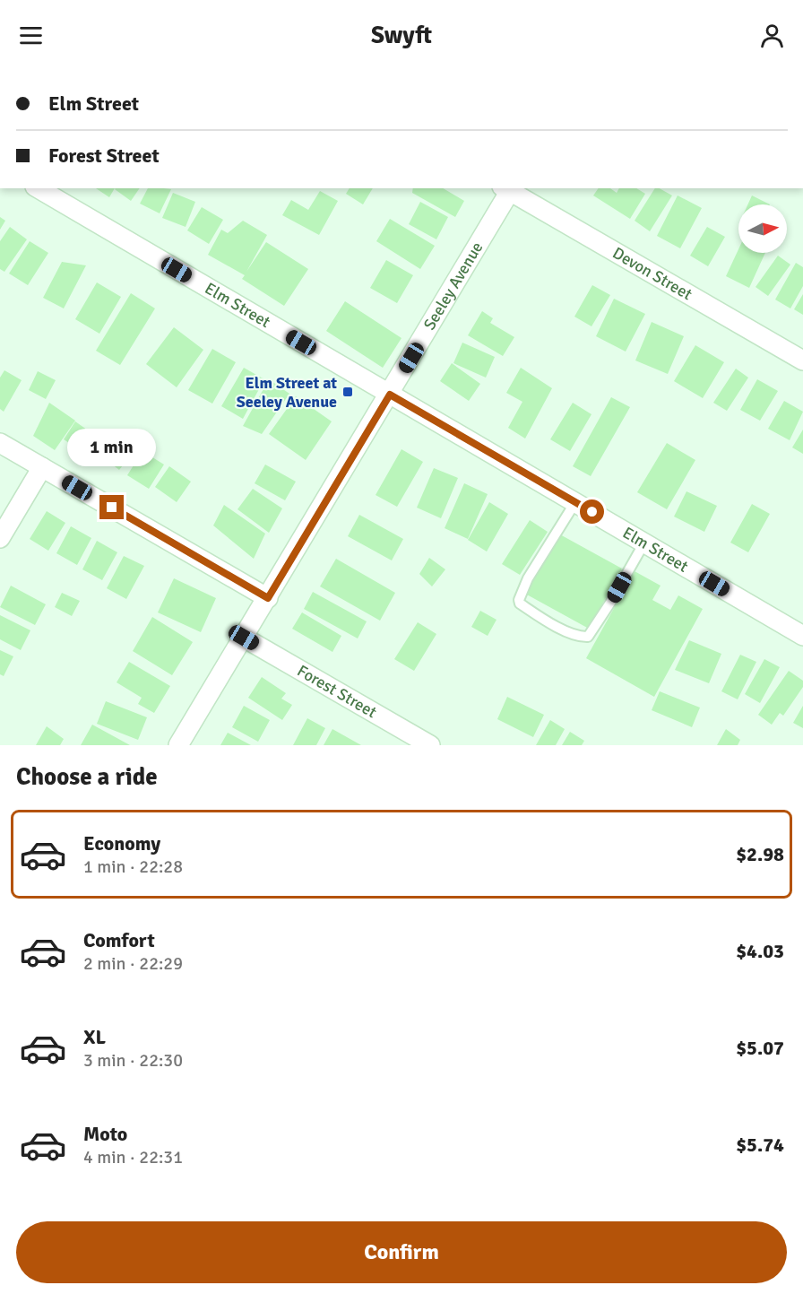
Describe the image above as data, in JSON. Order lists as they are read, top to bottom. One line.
{"streets":{"street":["Devon Street","Seeley Avenue","Elm Street","Forest Street"]},"crossings":[["Devon Street","Seeley Avenue"],["Seeley Avenue","Elm Street"],["Seeley Avenue","Forest Street"]],"places":{"transit":["Elm Street at Seeley Avenue"]},"north":"right","page":{"header":"Swyft","banner":["Elm Street","Forest Street"],"bubble":"1 min","heading":"Choose a ride","list":[{"name":"Economy","note":"1 min · 22:28","value":"$2.98"},{"name":"Comfort","note":"2 min · 22:29","value":"$4.03"},{"name":"XL","note":"3 min · 22:30","value":"$5.07"},{"name":"Moto","note":"4 min · 22:31","value":"$5.74"}],"buttons":"Confirm"}}
